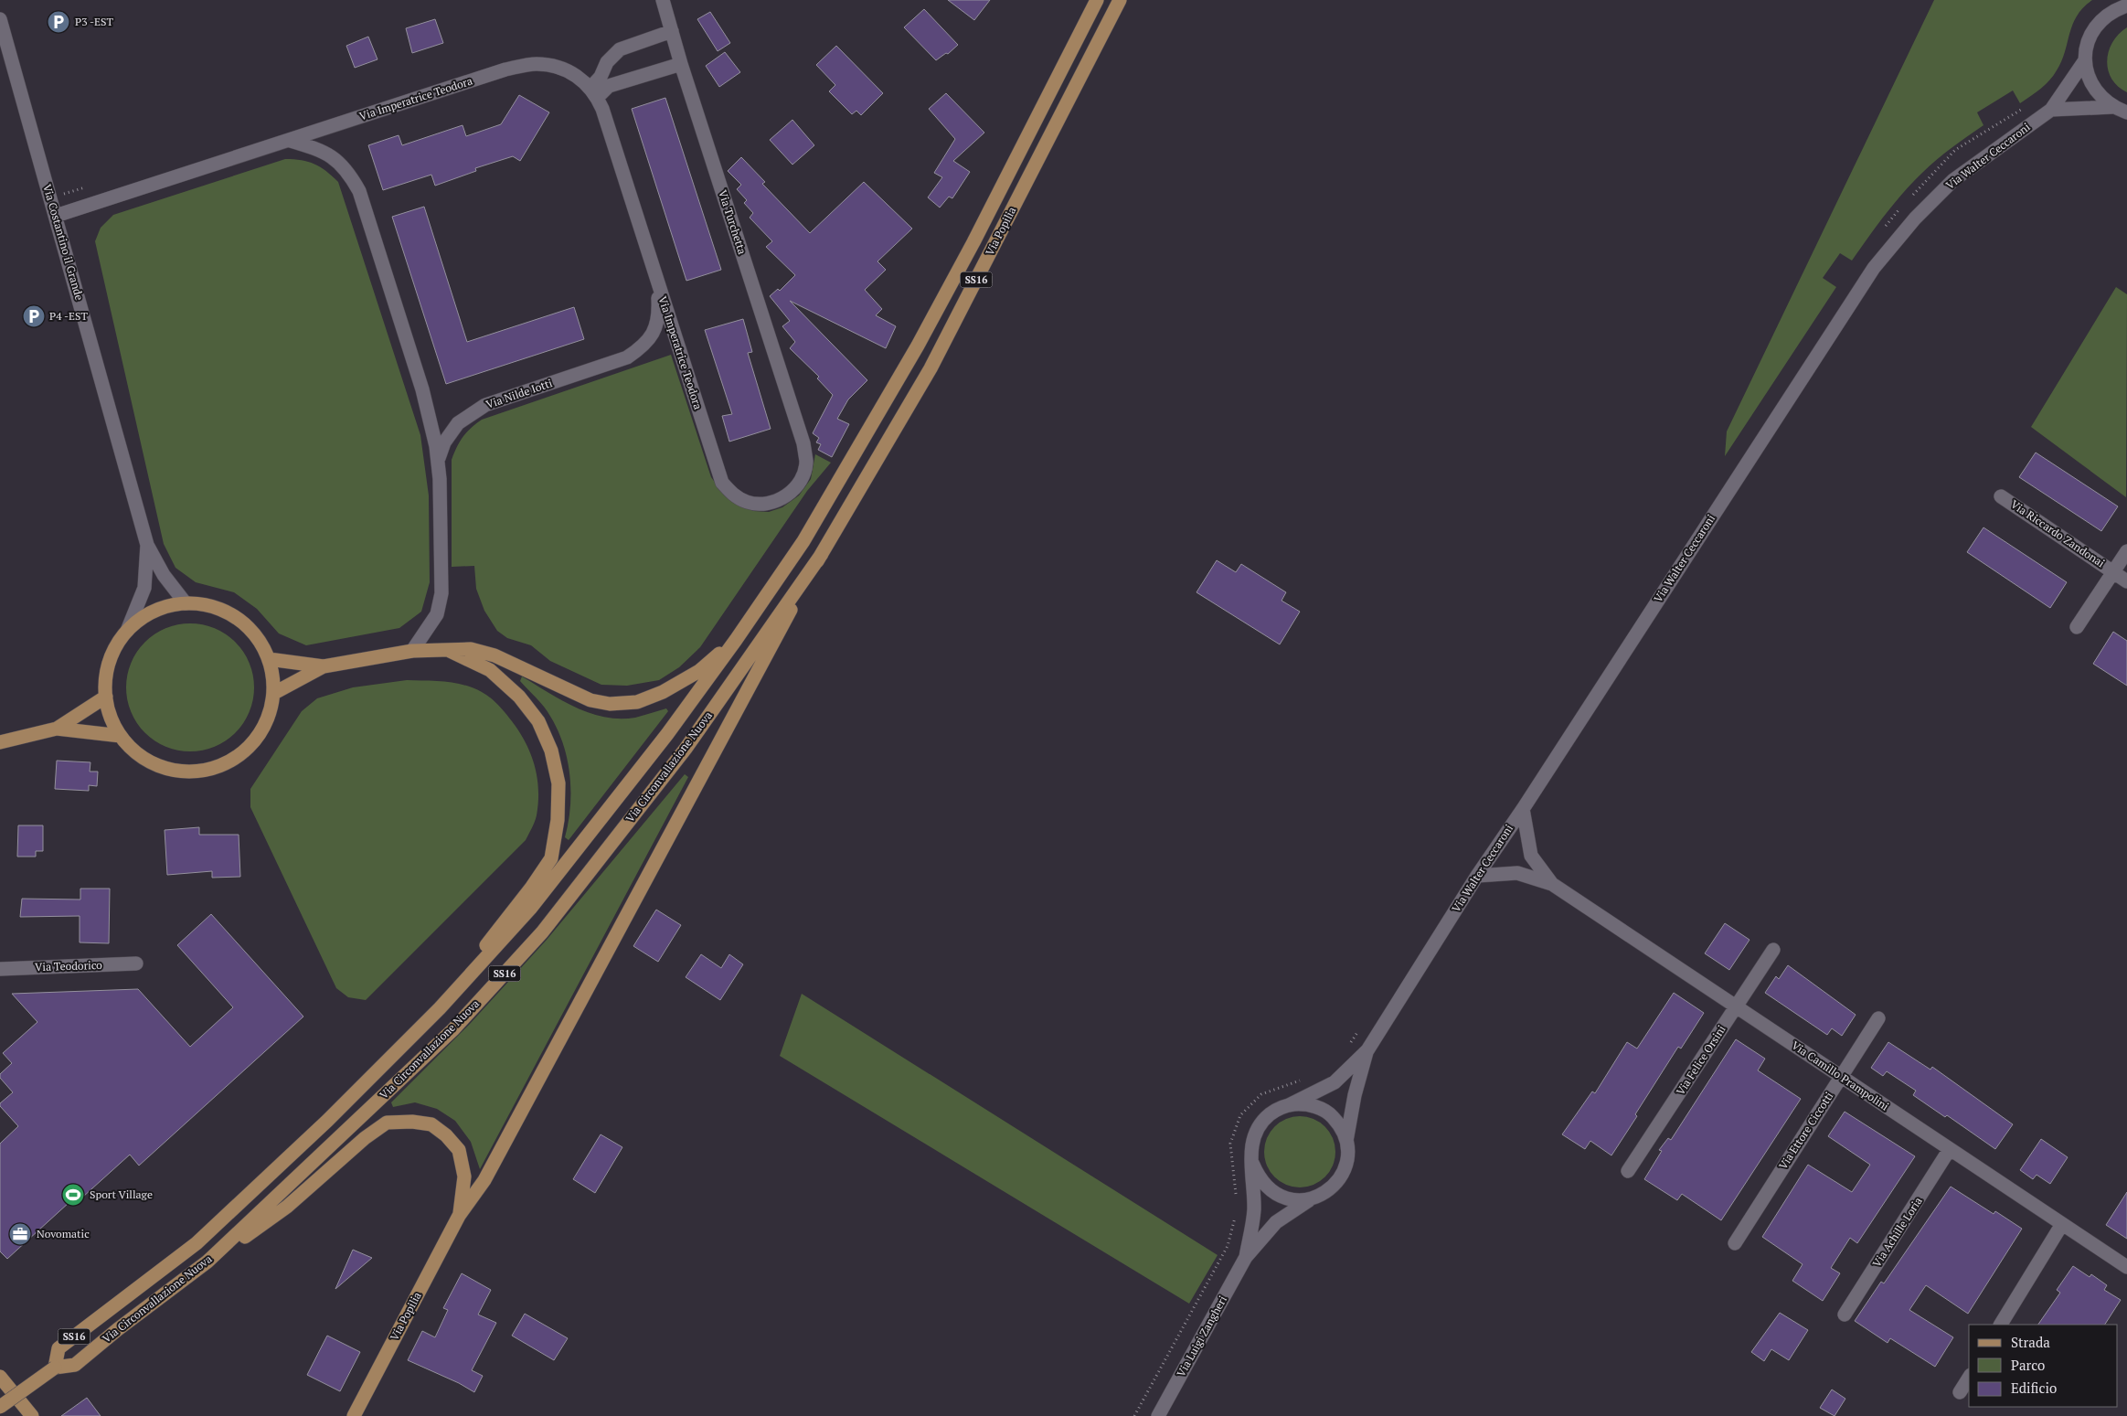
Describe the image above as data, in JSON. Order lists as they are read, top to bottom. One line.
{"streets":{"main road":["Via Popilia","SS16","Via Circonvallazione Nuova"],"street":["Via Imperatrice Teodora","Via Walter Ceccaroni","Via Turchetta","Via Costantino il Grande","Via Nilde Iotti","Via Riccardo Zandonai","Via Teodorico","Via Felice Orsini","Via Camillo Prampolini","Via Ettore Ciccotti","Via Achille Loria","Via Luigi Zangheri"]},"crossings":[["Via Imperatrice Teodora","Via Turchetta"],["Via Imperatrice Teodora","Via Costantino il Grande"],["Via Imperatrice Teodora","Via Nilde Iotti"],["Via Walter Ceccaroni","Via Camillo Prampolini"],["Via Walter Ceccaroni","Via Luigi Zangheri"],["Via Popilia","Via Circonvallazione Nuova"],["Via Felice Orsini","Via Camillo Prampolini"],["Via Camillo Prampolini","Via Ettore Ciccotti"],["Via Camillo Prampolini","Via Achille Loria"]],"places":{"parking":["P3 -EST","P4 -EST"],"sports":["Sport Village"],"office":["Novomatic"]},"legend":["Strada","Parco","Edificio"]}
